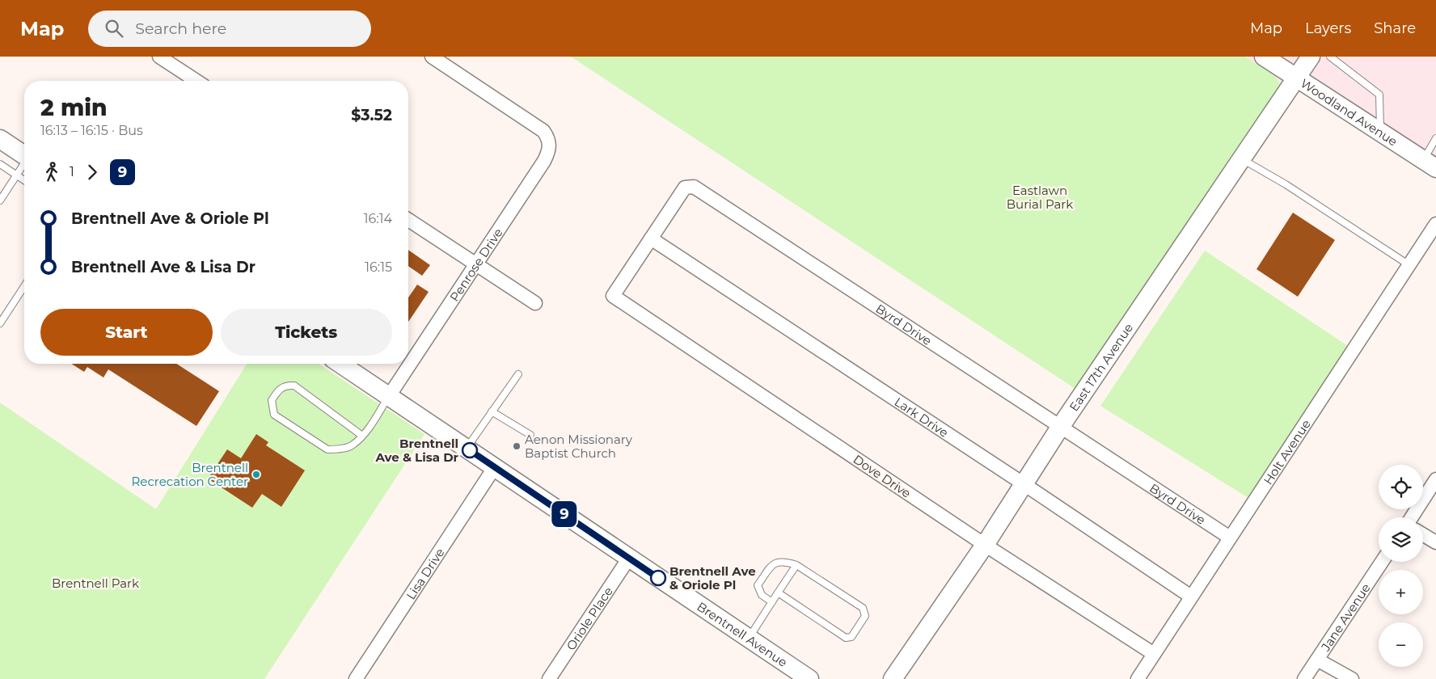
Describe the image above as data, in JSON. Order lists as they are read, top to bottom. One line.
{"streets":{"street":["Woodland Avenue","Penrose Drive","Byrd Drive","East 17th Avenue","Lark Drive","Holt Avenue","Dove Drive","Lisa Drive","Jane Avenue","Oriole Place","Brentnell Avenue"]},"crossings":[["Woodland Avenue","East 17th Avenue"],["Penrose Drive","Brentnell Avenue"],["Byrd Drive","East 17th Avenue"],["Byrd Drive","Lark Drive"],["Byrd Drive","Holt Avenue"],["Byrd Drive","Dove Drive"],["East 17th Avenue","Lark Drive"],["East 17th Avenue","Dove Drive"],["Lark Drive","Holt Avenue"],["Holt Avenue","Dove Drive"],["Lisa Drive","Brentnell Avenue"],["Oriole Place","Brentnell Avenue"]],"parks":["Eastlawn Burial Park","Brentnell Park"],"places":["Aenon Missionary Baptist Church","Brentnell Ave & Lisa Dr","Brentnell Recrecation Center","Brentnell Ave & Oriole Pl"],"lines":["bus line 9"],"page":{"header":"Map","search":"Search here","nav":["Map","Layers","Share"],"on_map":"9","heading":["2 min","16:13 – 16:15 · Bus","$3.52"],"legs":["1","9"],"list":[{"name":"Brentnell Ave & Oriole Pl","value":"16:14"},{"name":"Brentnell Ave & Lisa Dr","value":"16:15"}],"buttons":["Start","Tickets"],"map_buttons":["+","−"]}}
